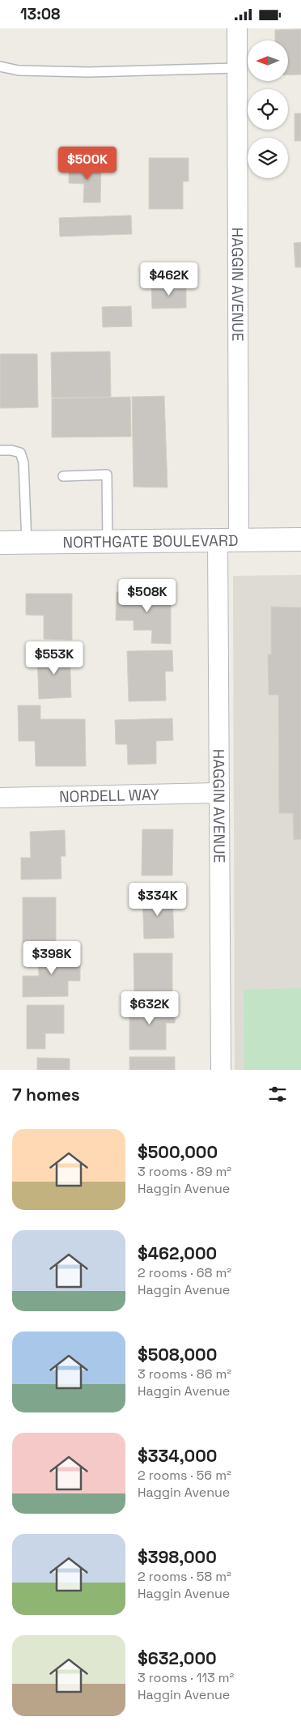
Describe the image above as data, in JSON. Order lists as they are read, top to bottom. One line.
{"streets":{"main road":["NORTHGATE BOULEVARD"],"street":["HAGGIN AVENUE","NORDELL WAY"]},"crossings":[["HAGGIN AVENUE","NORTHGATE BOULEVARD"],["HAGGIN AVENUE","NORDELL WAY"]],"north":"left","page":{"status":"13:08","price":["$500K","$462K","$508K","$553K","$334K","$398K","$632K"],"heading":"7 homes","list":[{"name":"$500,000","note":"3 rooms · 89 m² · Haggin Avenue"},{"name":"$462,000","note":"2 rooms · 68 m² · Haggin Avenue"},{"name":"$508,000","note":"3 rooms · 86 m² · Haggin Avenue"},{"name":"$334,000","note":"2 rooms · 56 m² · Haggin Avenue"},{"name":"$398,000","note":"2 rooms · 58 m² · Haggin Avenue"},{"name":"$632,000","note":"3 rooms · 113 m² · Haggin Avenue"}]}}
